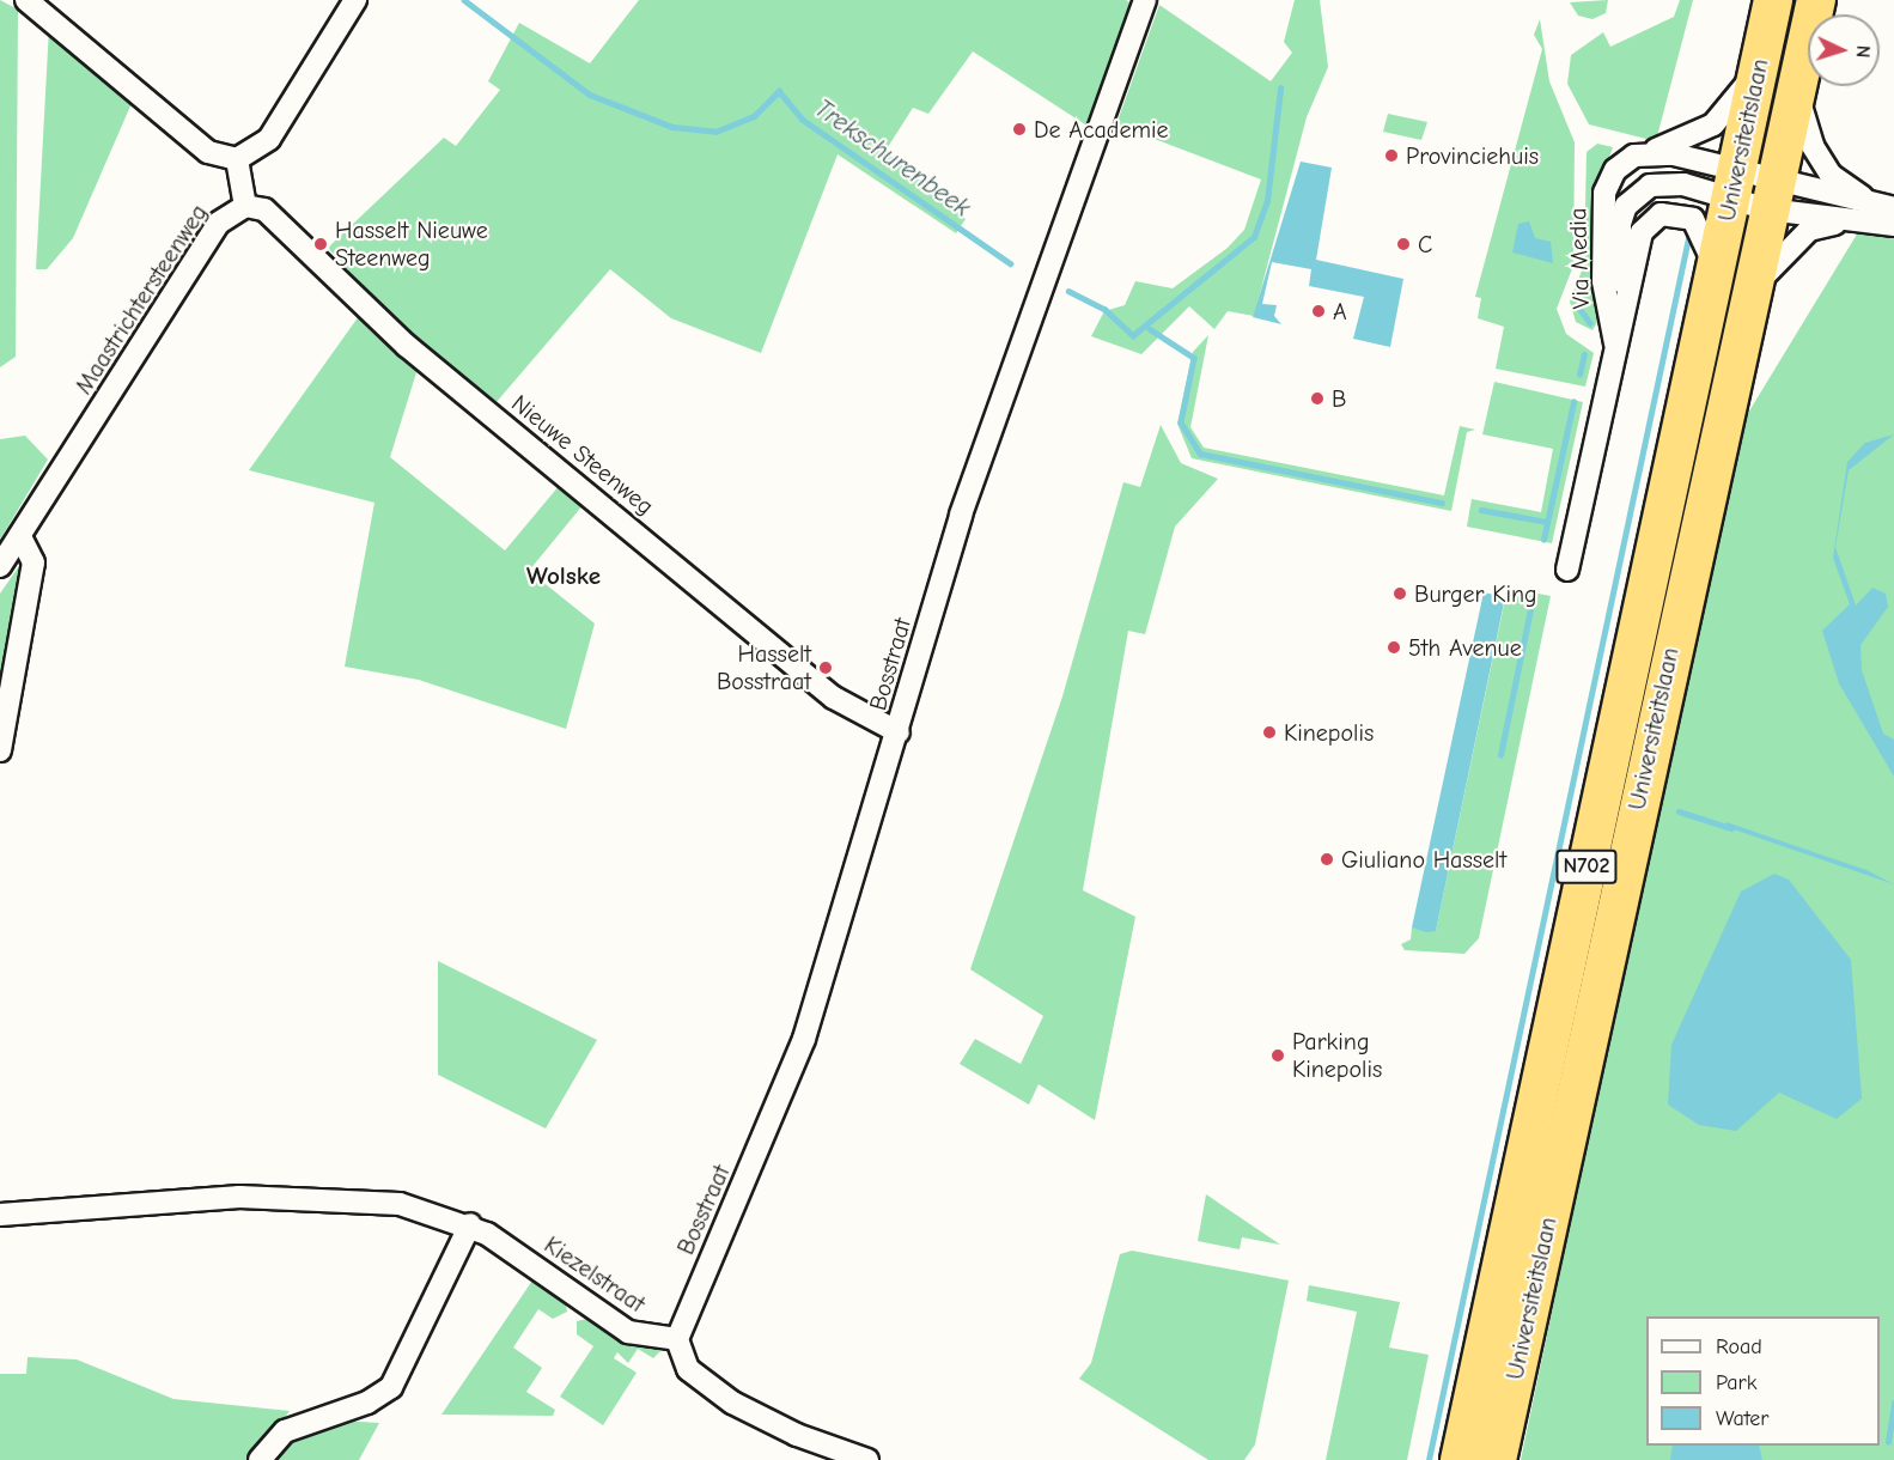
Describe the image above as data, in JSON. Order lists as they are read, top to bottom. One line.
{"streets":{"highway":["Universiteitslaan","N702"],"street":["Via Media","Maastrichtersteenweg","Nieuwe Steenweg","Bosstraat","Kiezelstraat"]},"crossings":[["Universiteitslaan","Via Media"],["Maastrichtersteenweg","Nieuwe Steenweg"],["Nieuwe Steenweg","Bosstraat"],["Bosstraat","Kiezelstraat"]],"districts":["Wolske"],"water":["Trekschurenbeek"],"places":["De Academie","Provinciehuis","Hasselt Nieuwe Steenweg","C","A","B","Burger King","5th Avenue","Hasselt Bosstraat","Kinepolis","Giuliano Hasselt","Parking Kinepolis"],"legend":["Road","Park","Water"],"north":"right"}
